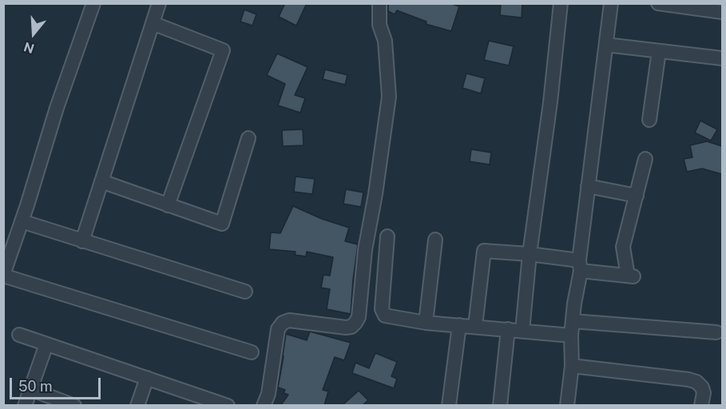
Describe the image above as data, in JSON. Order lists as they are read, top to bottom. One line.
{"scale_bar":"50 m","north":"bottom"}
